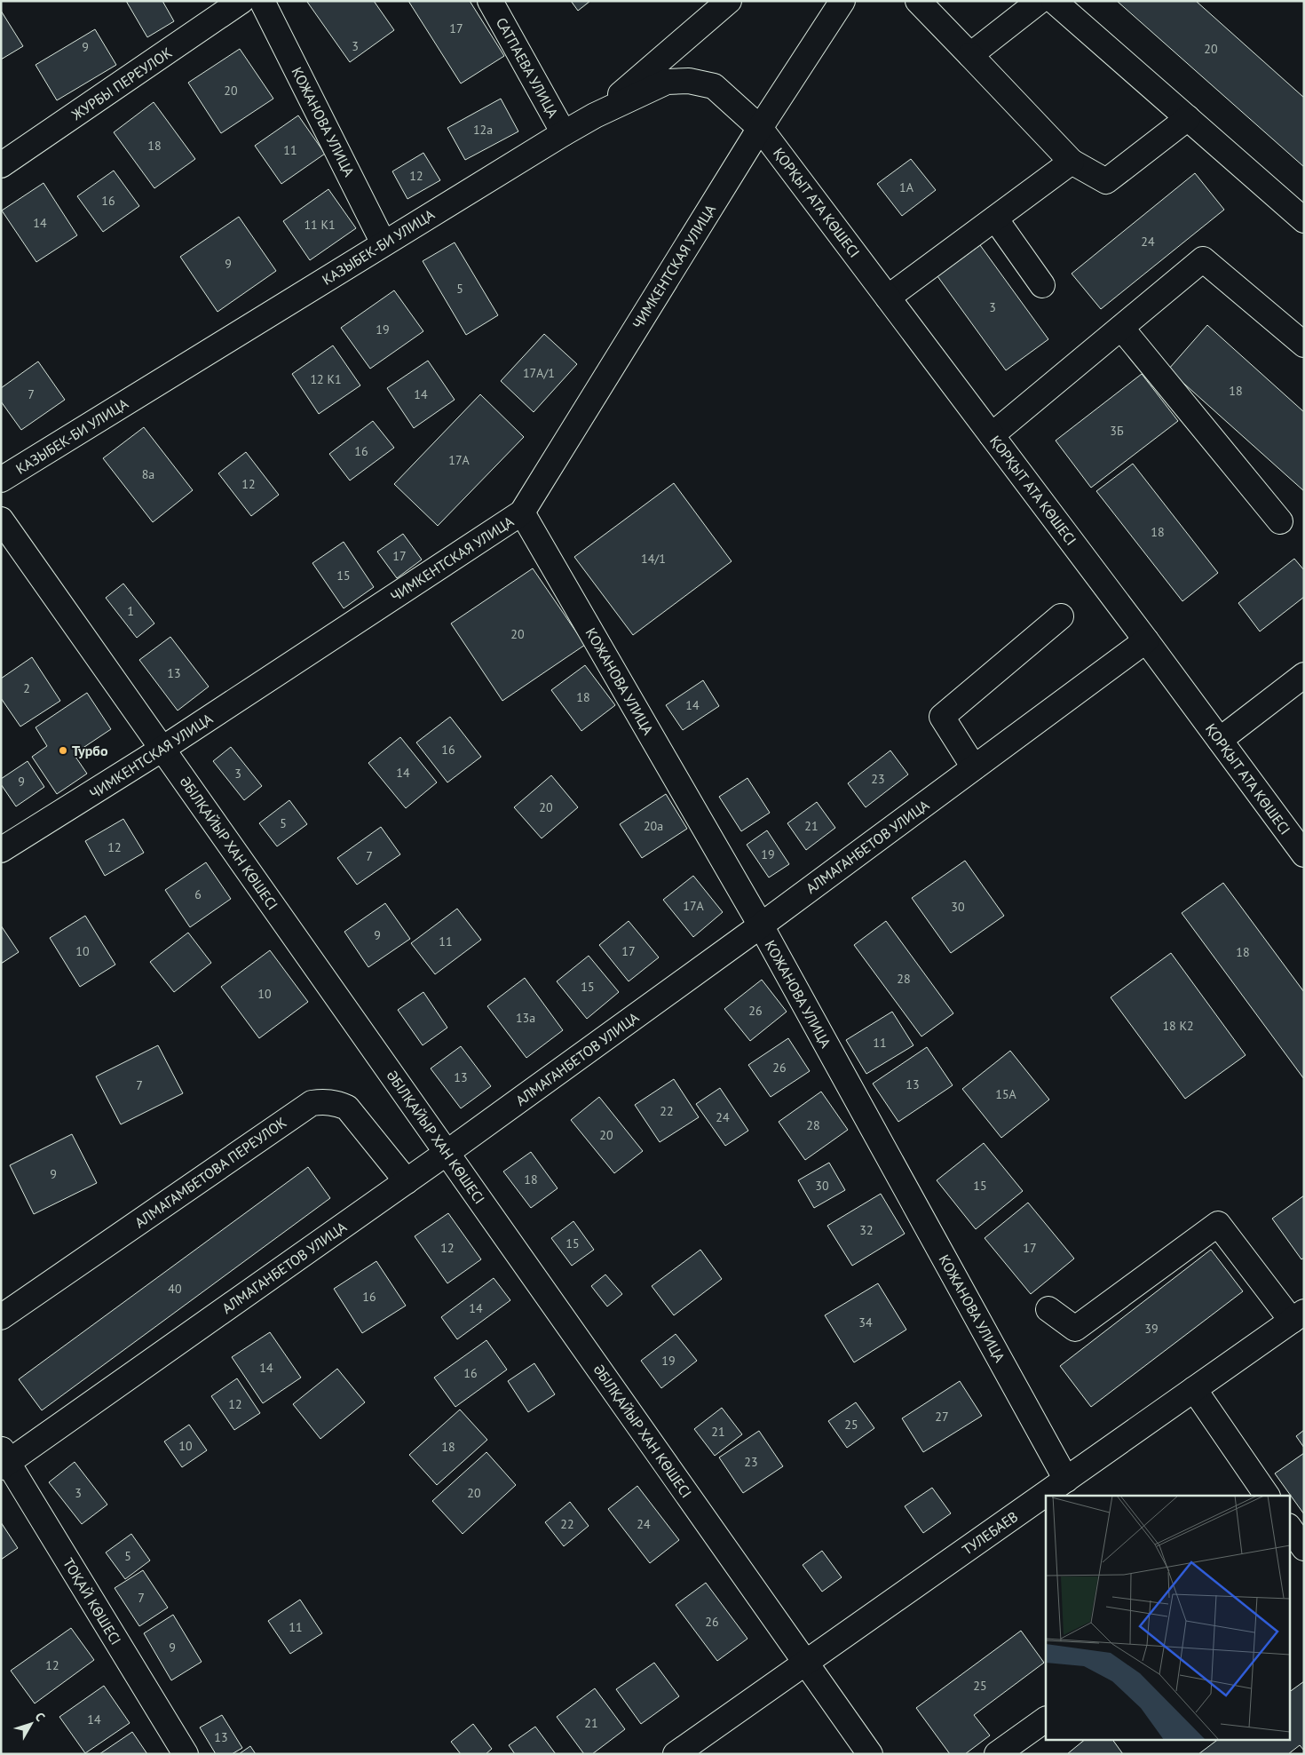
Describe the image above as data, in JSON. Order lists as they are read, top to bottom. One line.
{"streets":{"street":["САТПАЕВА УЛИЦА","ЖУРБЫ ПЕРЕУЛОК","КОЖАНОВА УЛИЦА","ҚОРҚЫТ АТА КӨШЕСІ","КАЗЫБЕК-БИ УЛИЦА","ЧИМКЕНТСКАЯ УЛИЦА","ӘБІЛҚАЙЫР ХАН КӨШЕСІ","АЛМАГАНБЕТОВ УЛИЦА","АЛМАГАМБЕТОВА ПЕРЕУЛОК","ТУЛЕБАЕВ","ТОҚАЙ КӨШЕСІ"]},"crossings":[["САТПАЕВА УЛИЦА","КАЗЫБЕК-БИ УЛИЦА"],["КОЖАНОВА УЛИЦА","КАЗЫБЕК-БИ УЛИЦА"],["КОЖАНОВА УЛИЦА","ЧИМКЕНТСКАЯ УЛИЦА"],["КОЖАНОВА УЛИЦА","АЛМАГАНБЕТОВ УЛИЦА"],["КОЖАНОВА УЛИЦА","ТУЛЕБАЕВ"],["ҚОРҚЫТ АТА КӨШЕСІ","КАЗЫБЕК-БИ УЛИЦА"],["ҚОРҚЫТ АТА КӨШЕСІ","ЧИМКЕНТСКАЯ УЛИЦА"],["ҚОРҚЫТ АТА КӨШЕСІ","АЛМАГАНБЕТОВ УЛИЦА"],["КАЗЫБЕК-БИ УЛИЦА","ЧИМКЕНТСКАЯ УЛИЦА"],["ЧИМКЕНТСКАЯ УЛИЦА","ӘБІЛҚАЙЫР ХАН КӨШЕСІ"],["ӘБІЛҚАЙЫР ХАН КӨШЕСІ","АЛМАГАНБЕТОВ УЛИЦА"],["ӘБІЛҚАЙЫР ХАН КӨШЕСІ","ТУЛЕБАЕВ"],["АЛМАГАНБЕТОВ УЛИЦА","АЛМАГАМБЕТОВА ПЕРЕУЛОК"],["АЛМАГАНБЕТОВ УЛИЦА","ТОҚАЙ КӨШЕСІ"]],"places":["Турбо"],"house_numbers":["17","3","9","20","20","12а","18","11","12","1А","16","14","11 К1","24","9","5","3","19","17А/1","12 К1","18","7","14","3Б","16","17А","8а","12","18","17","14/1","15","1","20","13","2","18","14","16","14","3","23","9","20","5","20а","21","12","19","7","6","17А","30","9","11","10","17","18","28","15","10","26","13а","18 К2","11","26","13","13","7","15А","22","24","28","20","9","18","30","15","32","15","12","17","40","16","14","34","39","19","14","16","12","27","25","21","10","18","23","3","20","22","24","5","7","26","11","9","12","25","14","21","13"],"north":"top right"}
